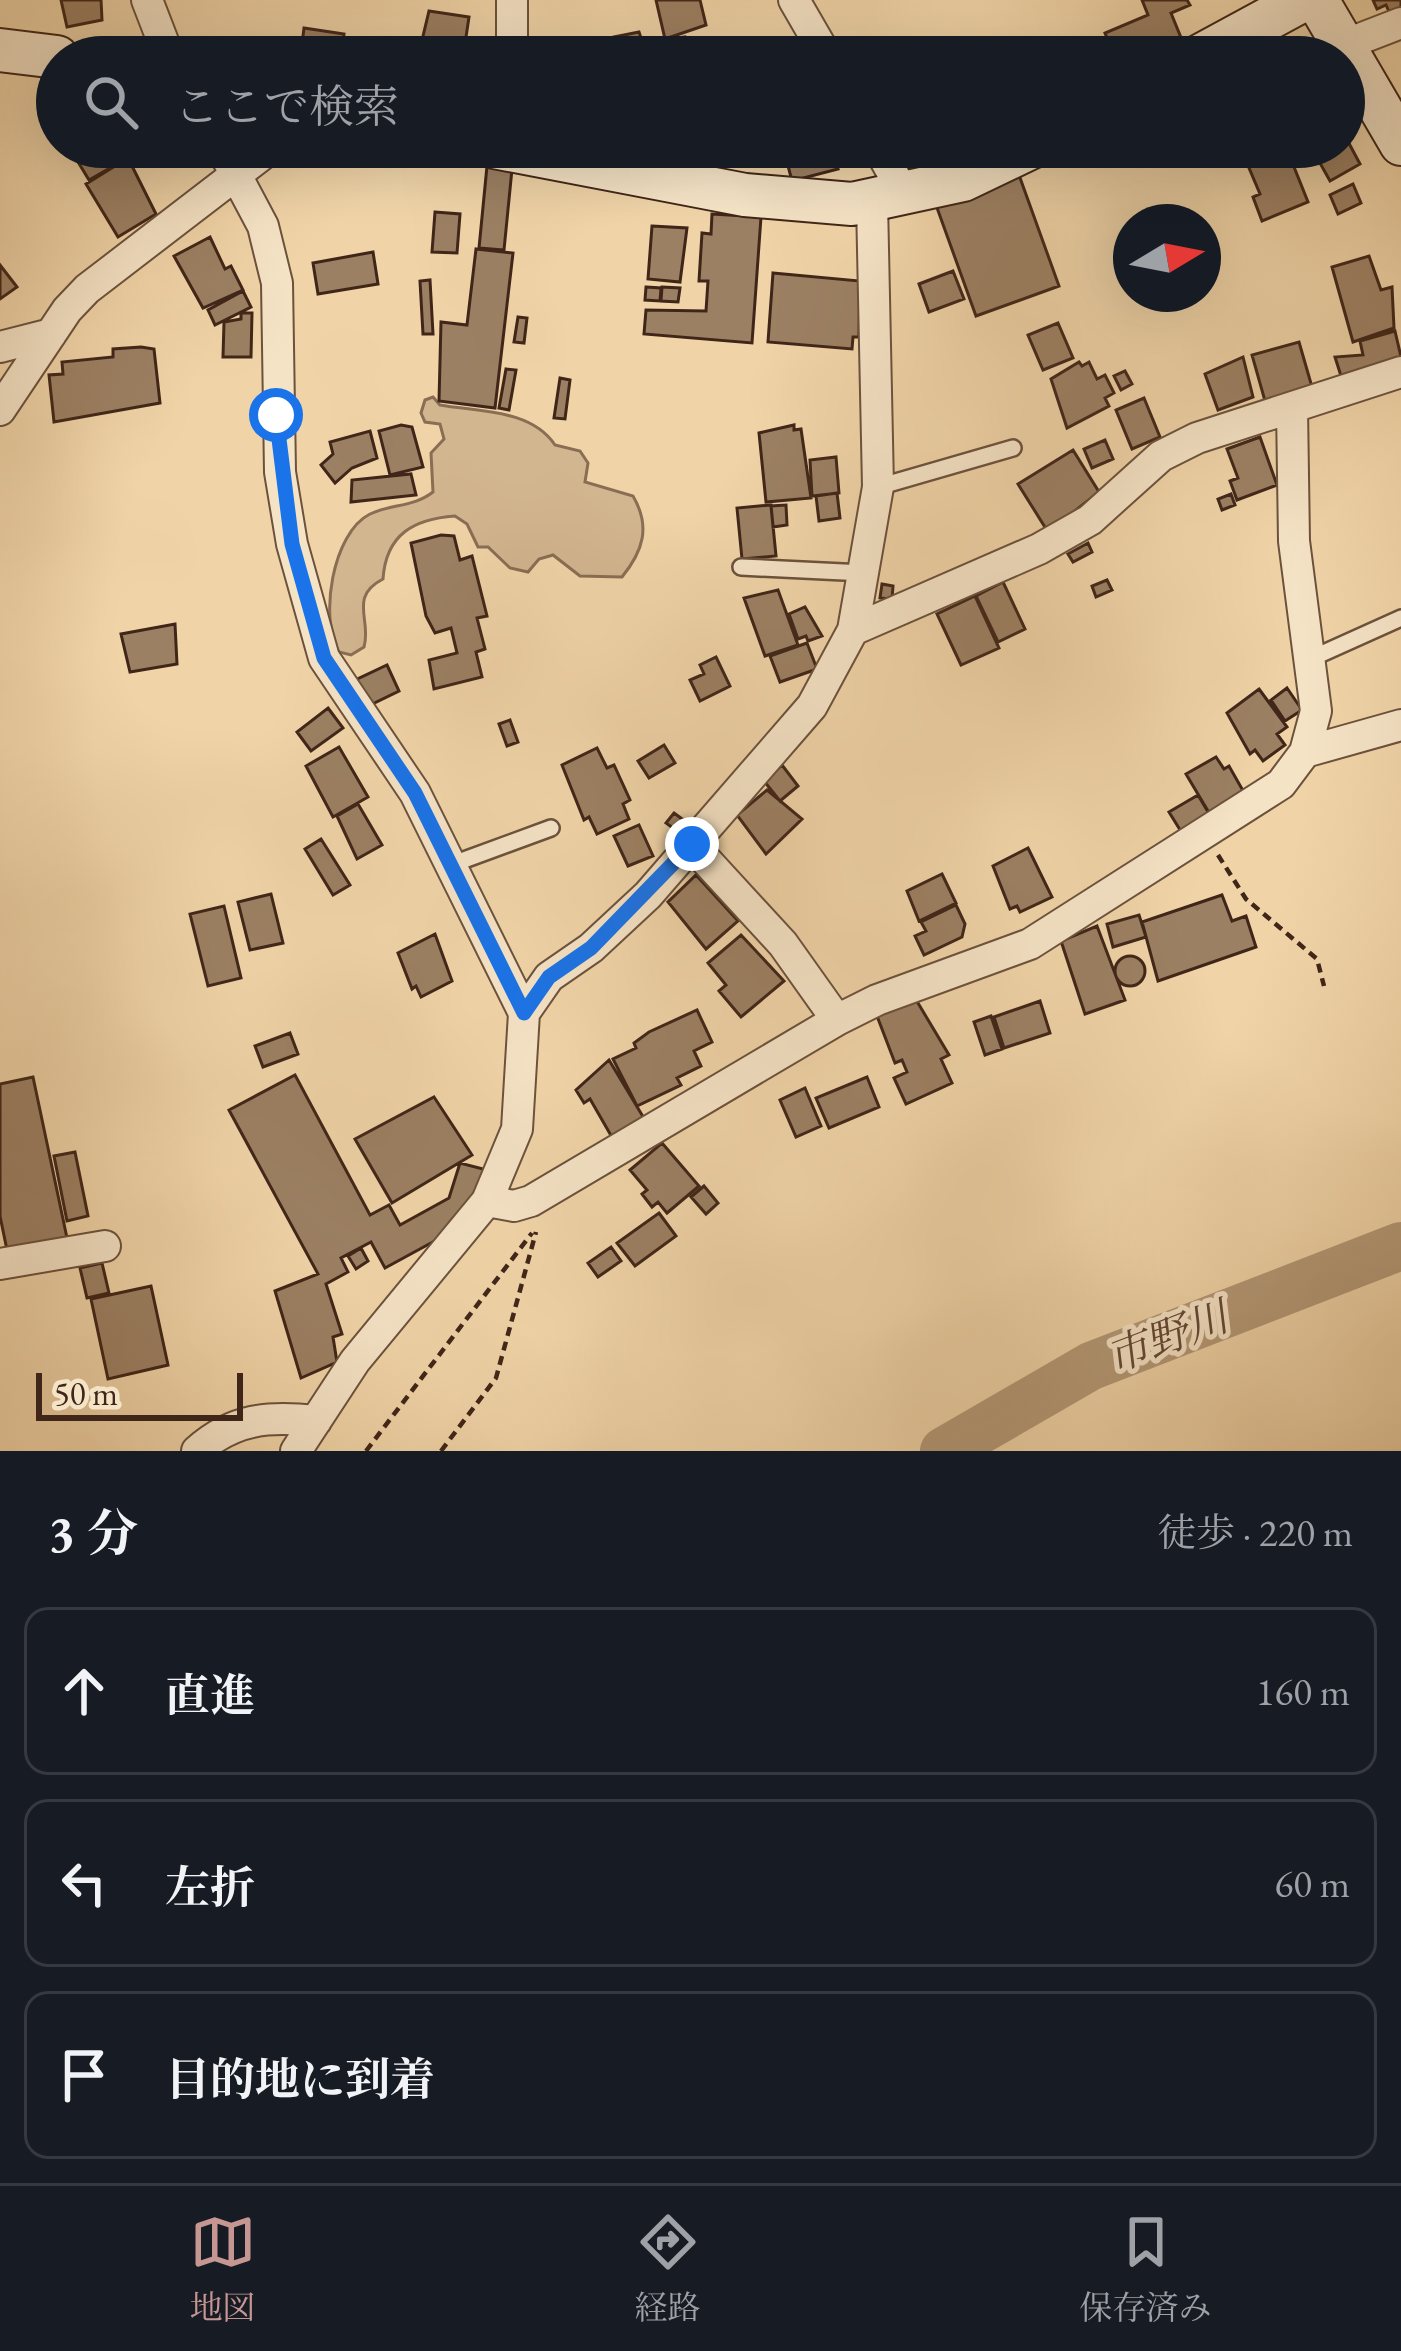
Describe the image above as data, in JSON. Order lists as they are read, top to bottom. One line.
{"water":["市野川"],"scale_bar":"50 m","north":"right","page":{"search":"ここで検索","scale":"50 m","heading":["3 分","徒歩 · 220 m"],"list":[["直進","160 m"],["左折","60 m"],"目的地に到着"],"nav":["地図","経路","保存済み"]}}
